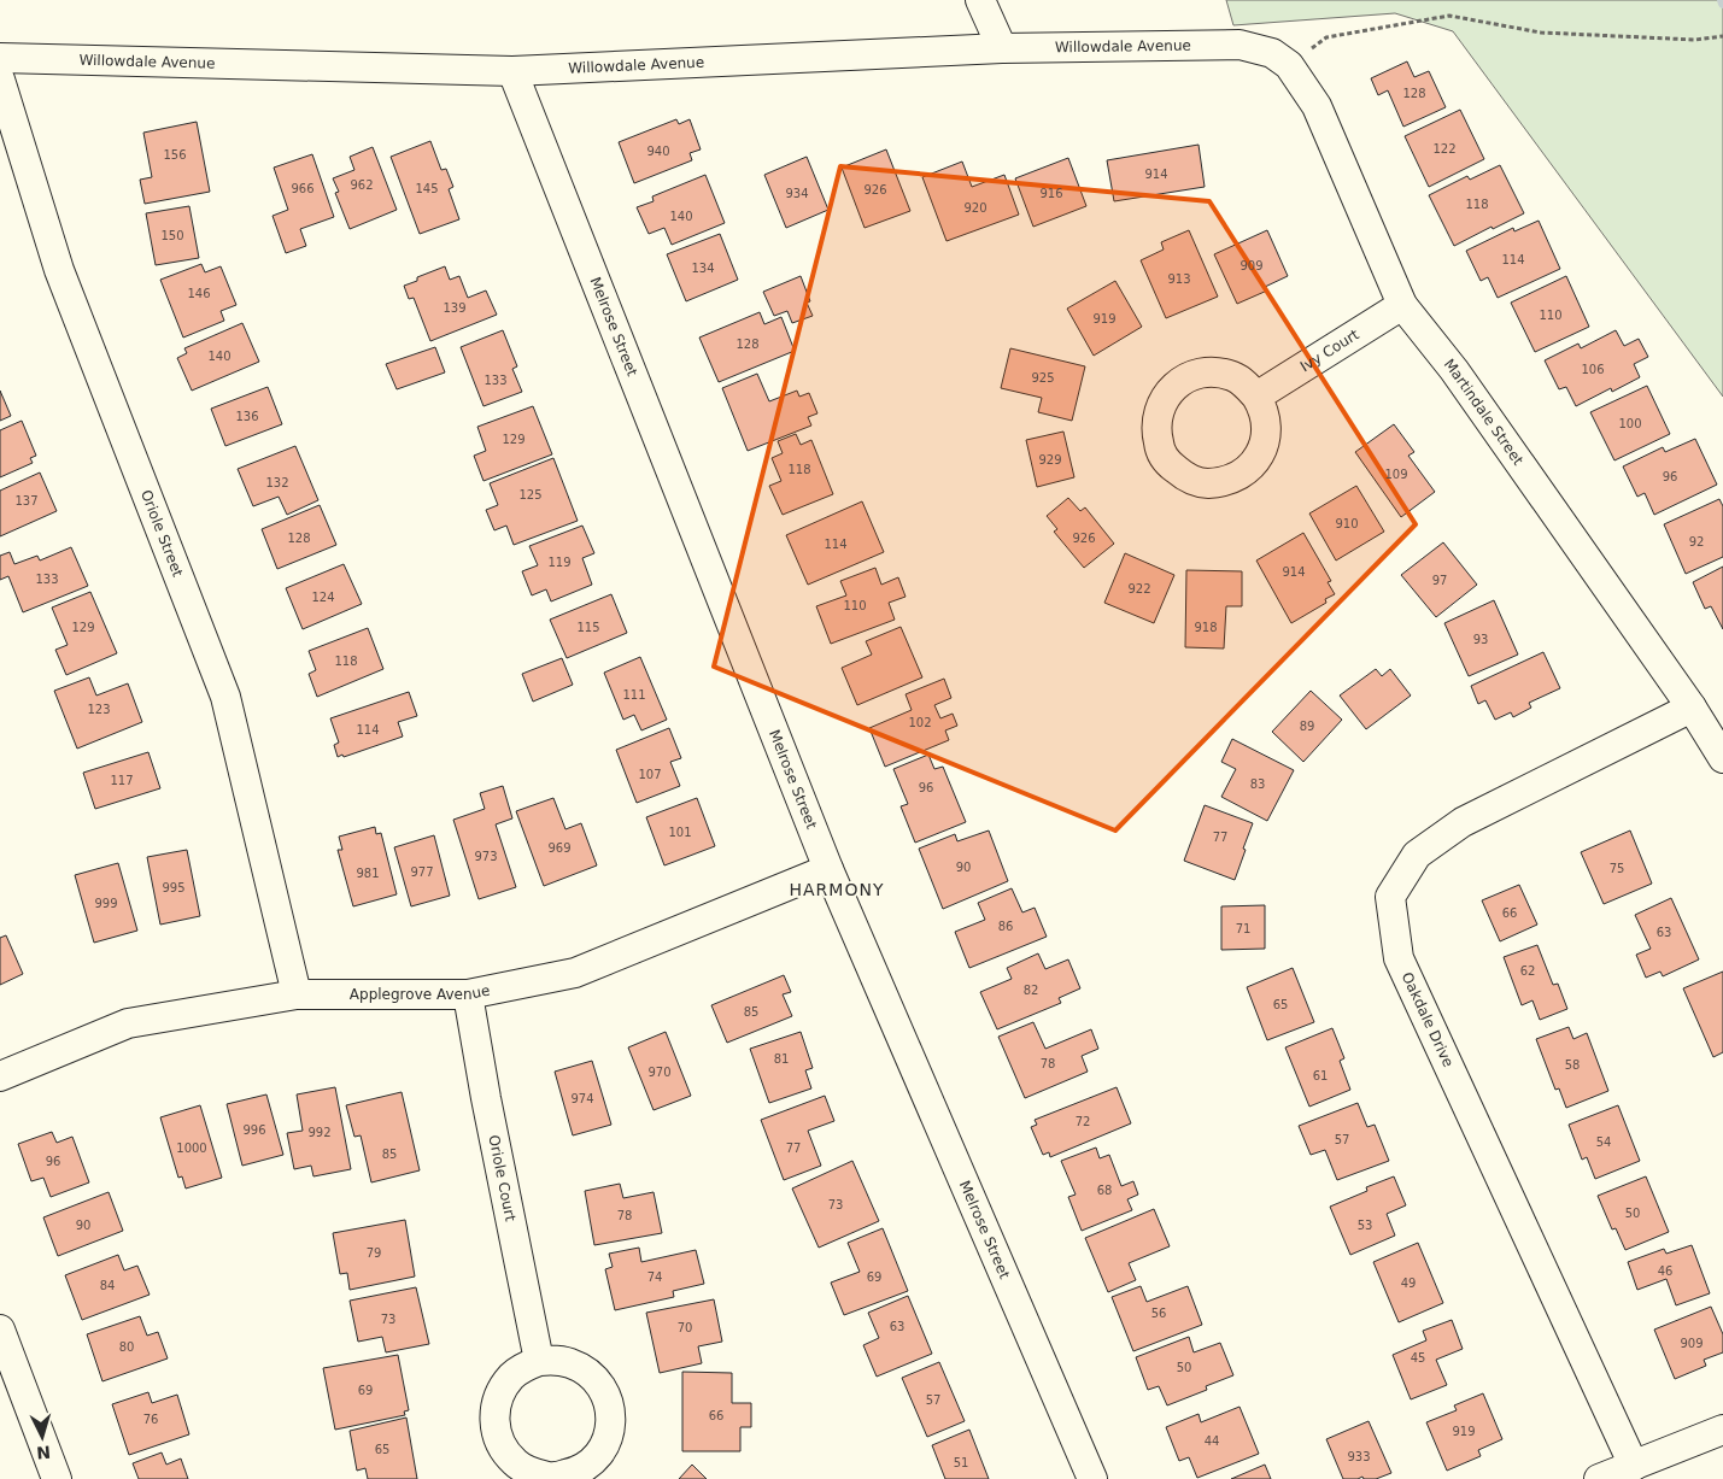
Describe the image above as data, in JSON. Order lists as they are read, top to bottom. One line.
{"streets":{"street":["Willowdale Avenue","Melrose Street","Ivy Court","Martindale Street","Oriole Street","Applegrove Avenue","Oakdale Drive","Oriole Court"]},"crossings":[["Willowdale Avenue","Melrose Street"],["Willowdale Avenue","Martindale Street"],["Melrose Street","Applegrove Avenue"],["Ivy Court","Martindale Street"],["Martindale Street","Oakdale Drive"],["Oriole Street","Applegrove Avenue"],["Applegrove Avenue","Oriole Court"]],"districts":["HARMONY"],"house_numbers":["128","122","940","156","914","962","966","145","926","934","916","118","920","140","150","114","909","134","913","146","139","110","919","128","140","106","925","133","136","100","129","929","118","109","96","132","125","137","910","128","926","92","114","119","914","133","97","922","124","110","129","115","918","93","118","111","123","102","89","114","107","117","83","96","101","77","969","973","90","75","977","981","995","999","66","86","71","63","62","82","65","85","81","78","58","970","61","974","72","996","992","57","54","1000","77","85","96","68","73","50","78","90","53","79","46","74","69","49","84","56","73","63","70","909","80","45","50","69","57","66","76","919","44","65","933","51"],"north":"bottom"}
